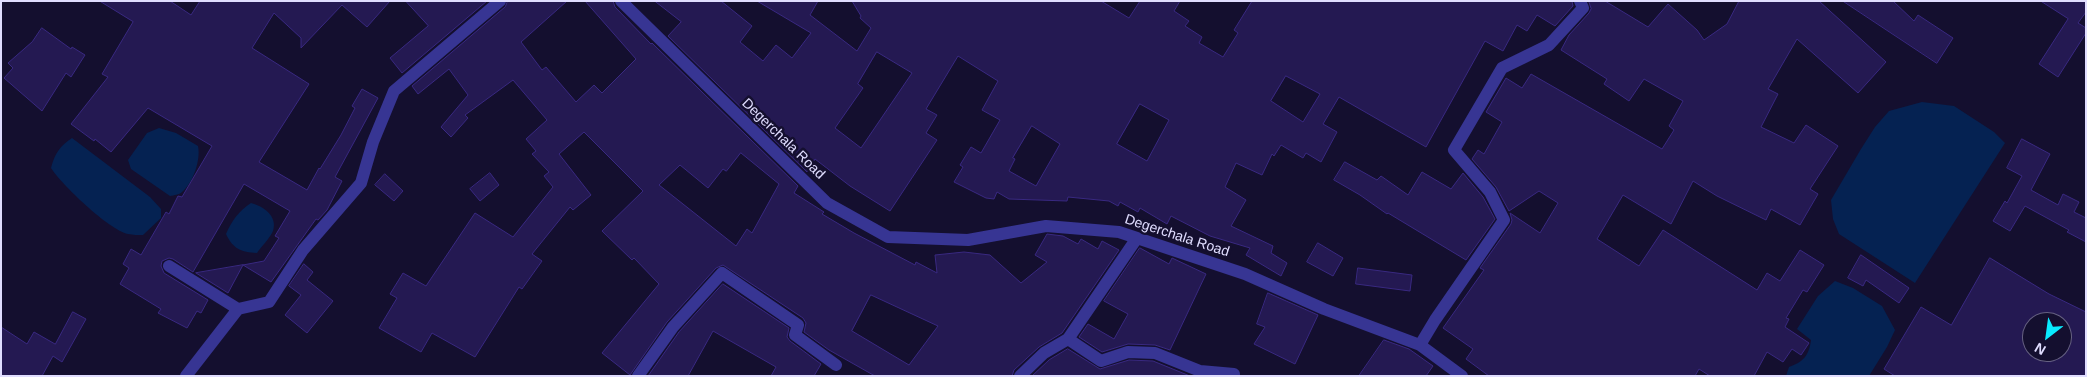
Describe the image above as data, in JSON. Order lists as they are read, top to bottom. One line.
{"streets":{"street":["Degerchala Road"]},"north":"bottom left"}
